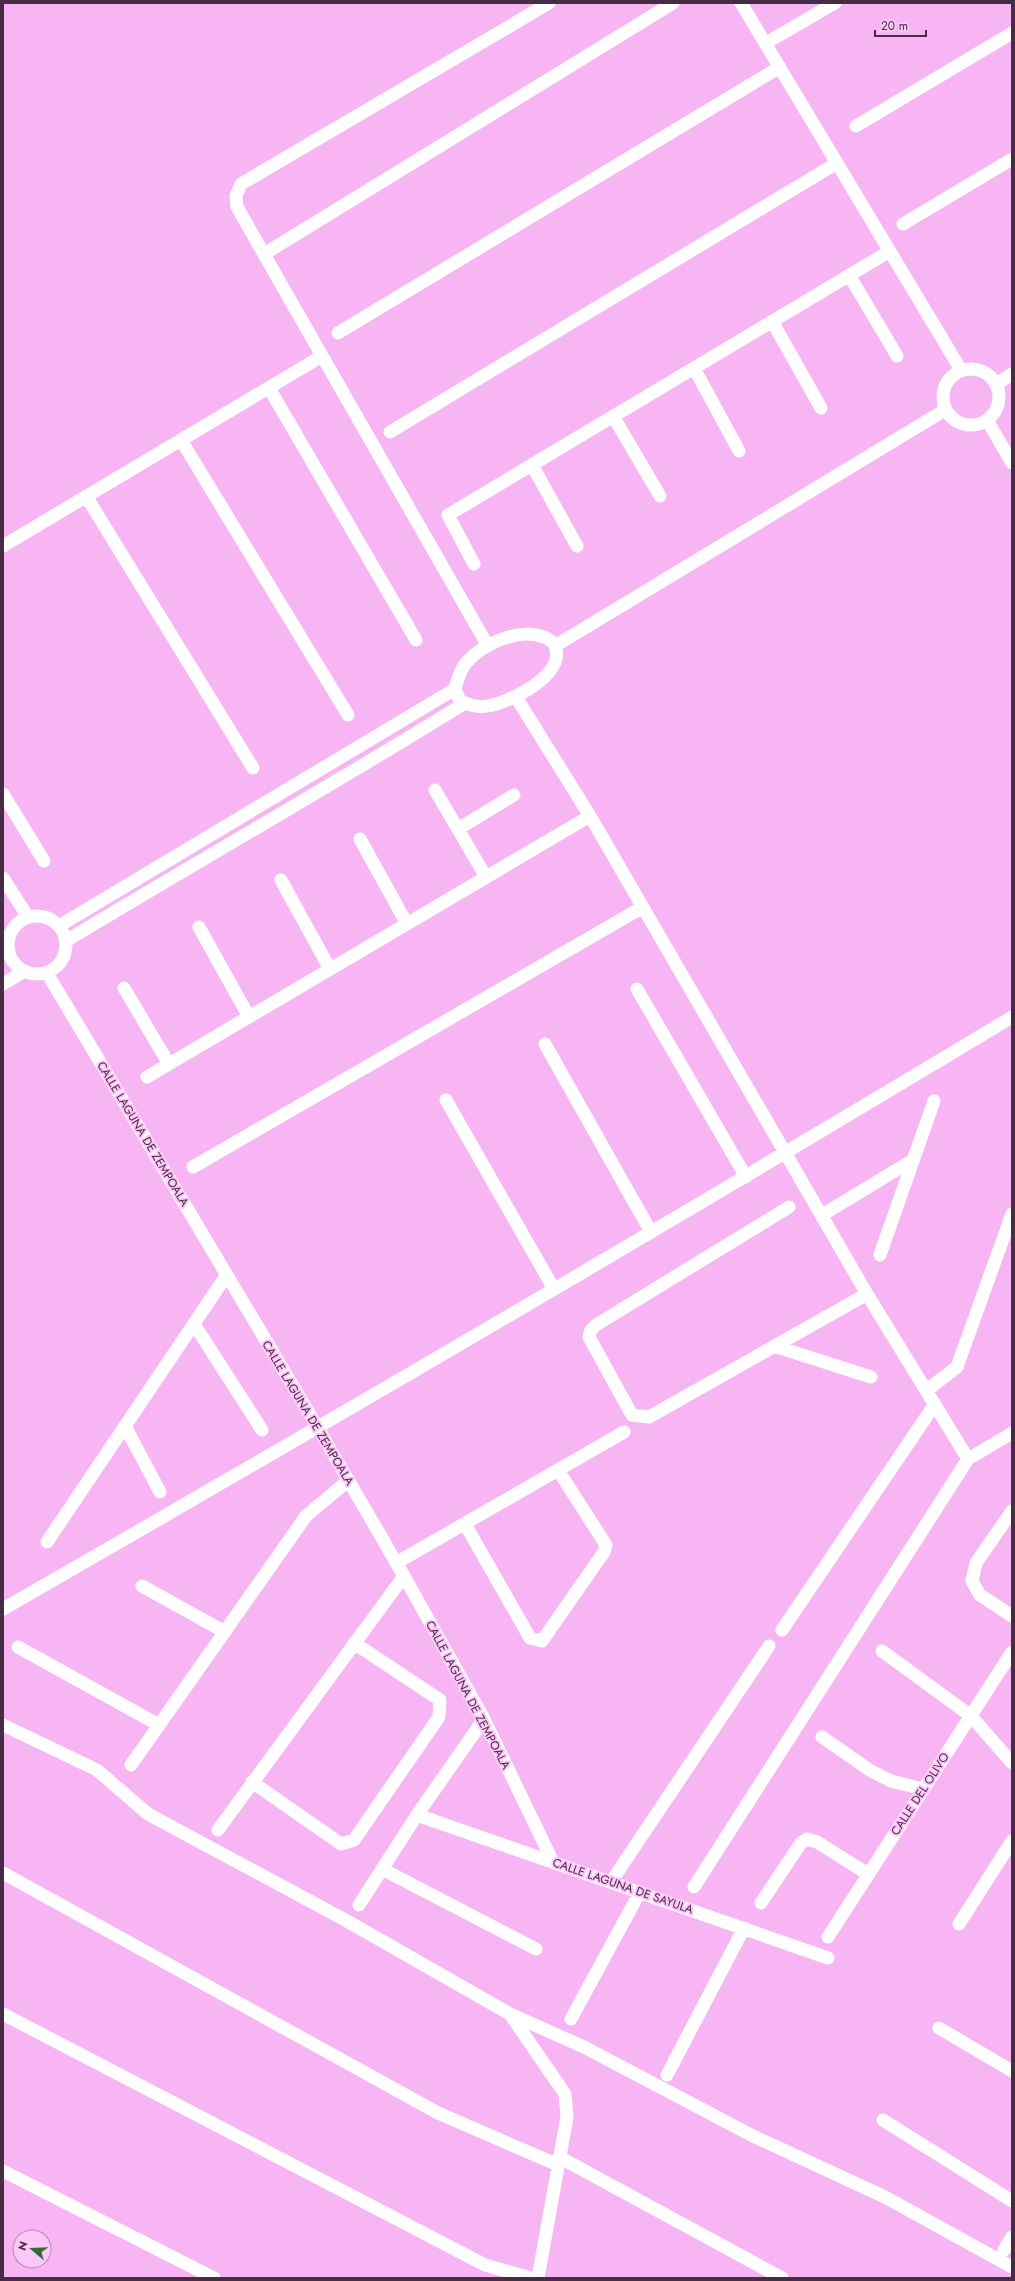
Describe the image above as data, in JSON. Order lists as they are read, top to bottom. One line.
{"streets":{"street":["CALLE LAGUNA DE ZEMPOALA","CALLE DEL OLIVO","CALLE LAGUNA DE SAYULA"]},"crossings":[["CALLE LAGUNA DE ZEMPOALA","CALLE LAGUNA DE SAYULA"]],"scale_bar":"20 m","north":"left"}
